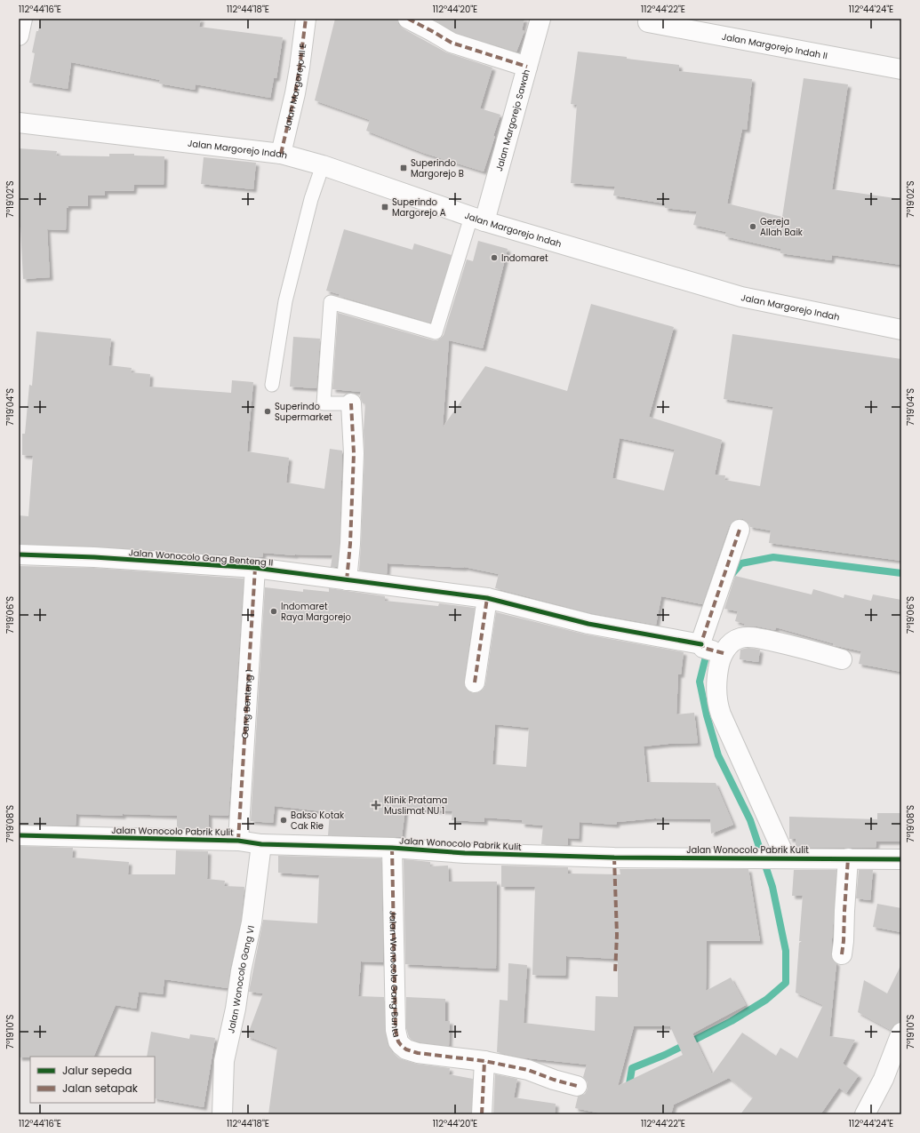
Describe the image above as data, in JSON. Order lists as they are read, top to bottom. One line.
{"streets":{"street":["Jalan Margorejo Indah II","Jalan Margorejo III E","Jalan Margorejo Sawah","Jalan Margorejo Indah","Jalan Wonocolo Gang Benteng II","Gang Benteng 1","Jalan Wonocolo Pabrik Kulit","Jalan Wonocolo Gang Buntu","Jalan Wonocolo Gang VI"]},"crossings":[["Jalan Margorejo III E","Jalan Margorejo Indah"],["Jalan Margorejo Sawah","Jalan Margorejo Indah"],["Jalan Wonocolo Gang Benteng II","Gang Benteng 1"],["Gang Benteng 1","Jalan Wonocolo Pabrik Kulit"],["Jalan Wonocolo Pabrik Kulit","Jalan Wonocolo Gang Buntu"],["Jalan Wonocolo Pabrik Kulit","Jalan Wonocolo Gang VI"]],"places":{"transit":["Superindo Margorejo B","Superindo Margorejo A"],"other":["Gereja Allah Baik","Indomaret","Superindo Supermarket","Indomaret Raya Margorejo","Bakso Kotak Cak Rie"],"health":["Klinik Pratama Muslimat NU 1"]},"legend":["Jalur sepeda","Jalan setapak"],"coordinates":["112°44'16\"E","112°44'18\"E","112°44'20\"E","112°44'22\"E","112°44'24\"E","7°19'02\"S","7°19'04\"S","7°19'06\"S","7°19'08\"S","7°19'10\"S"]}
